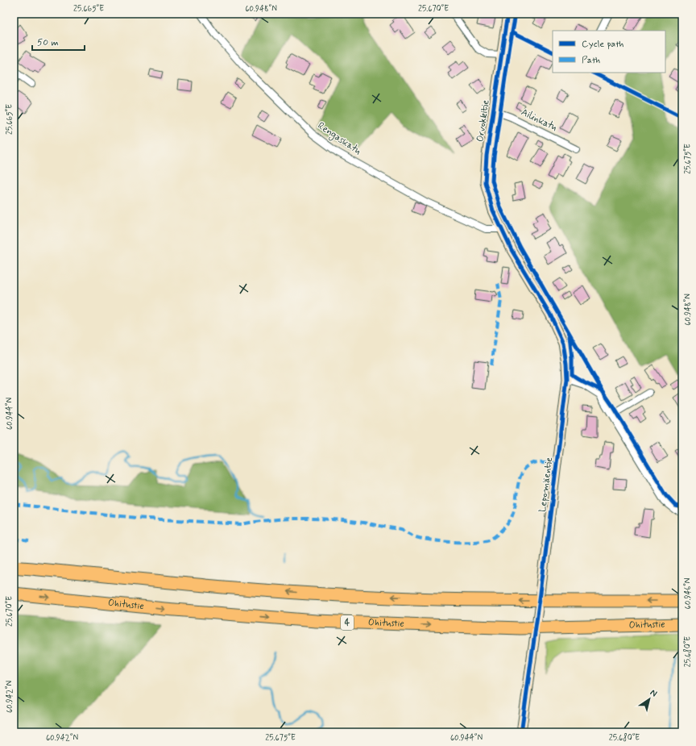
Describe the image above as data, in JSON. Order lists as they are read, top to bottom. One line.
{"streets":{"highway":["Ohitustie","4"],"street":["Ailinkatu","Orvokkitie","Rengaskatu","Lepomäentie"]},"crossings":[["Ailinkatu","Orvokkitie"],["Orvokkitie","Rengaskatu"],["Orvokkitie","Lepomäentie"]],"legend":["Cycle path","Path"],"scale_bar":"50 m","north":"top right","coordinates":["25.665°E","60.948°N","25.670°E","25.675°E","60.944°N","60.946°N","25.680°E","60.942°N"]}
